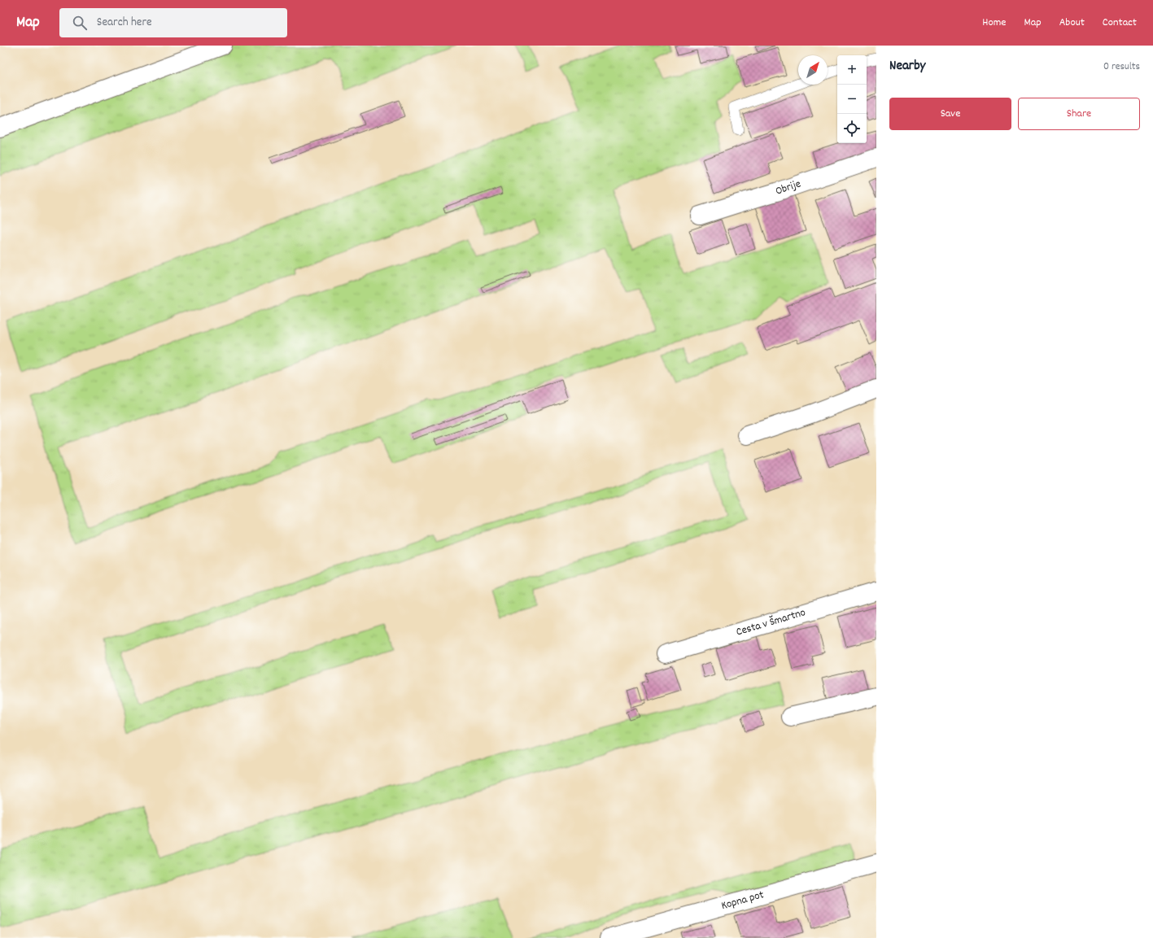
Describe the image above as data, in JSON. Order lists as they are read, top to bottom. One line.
{"streets":{"street":["Obrije","Cesta v Šmartno","Kopna pot"]},"north":"top right","page":{"header":"Map","search":"Search here","nav":["Home","Map","About","Contact"],"heading":["Nearby","0 results"],"map_buttons":["+","−"],"buttons":["Save","Share"]}}
